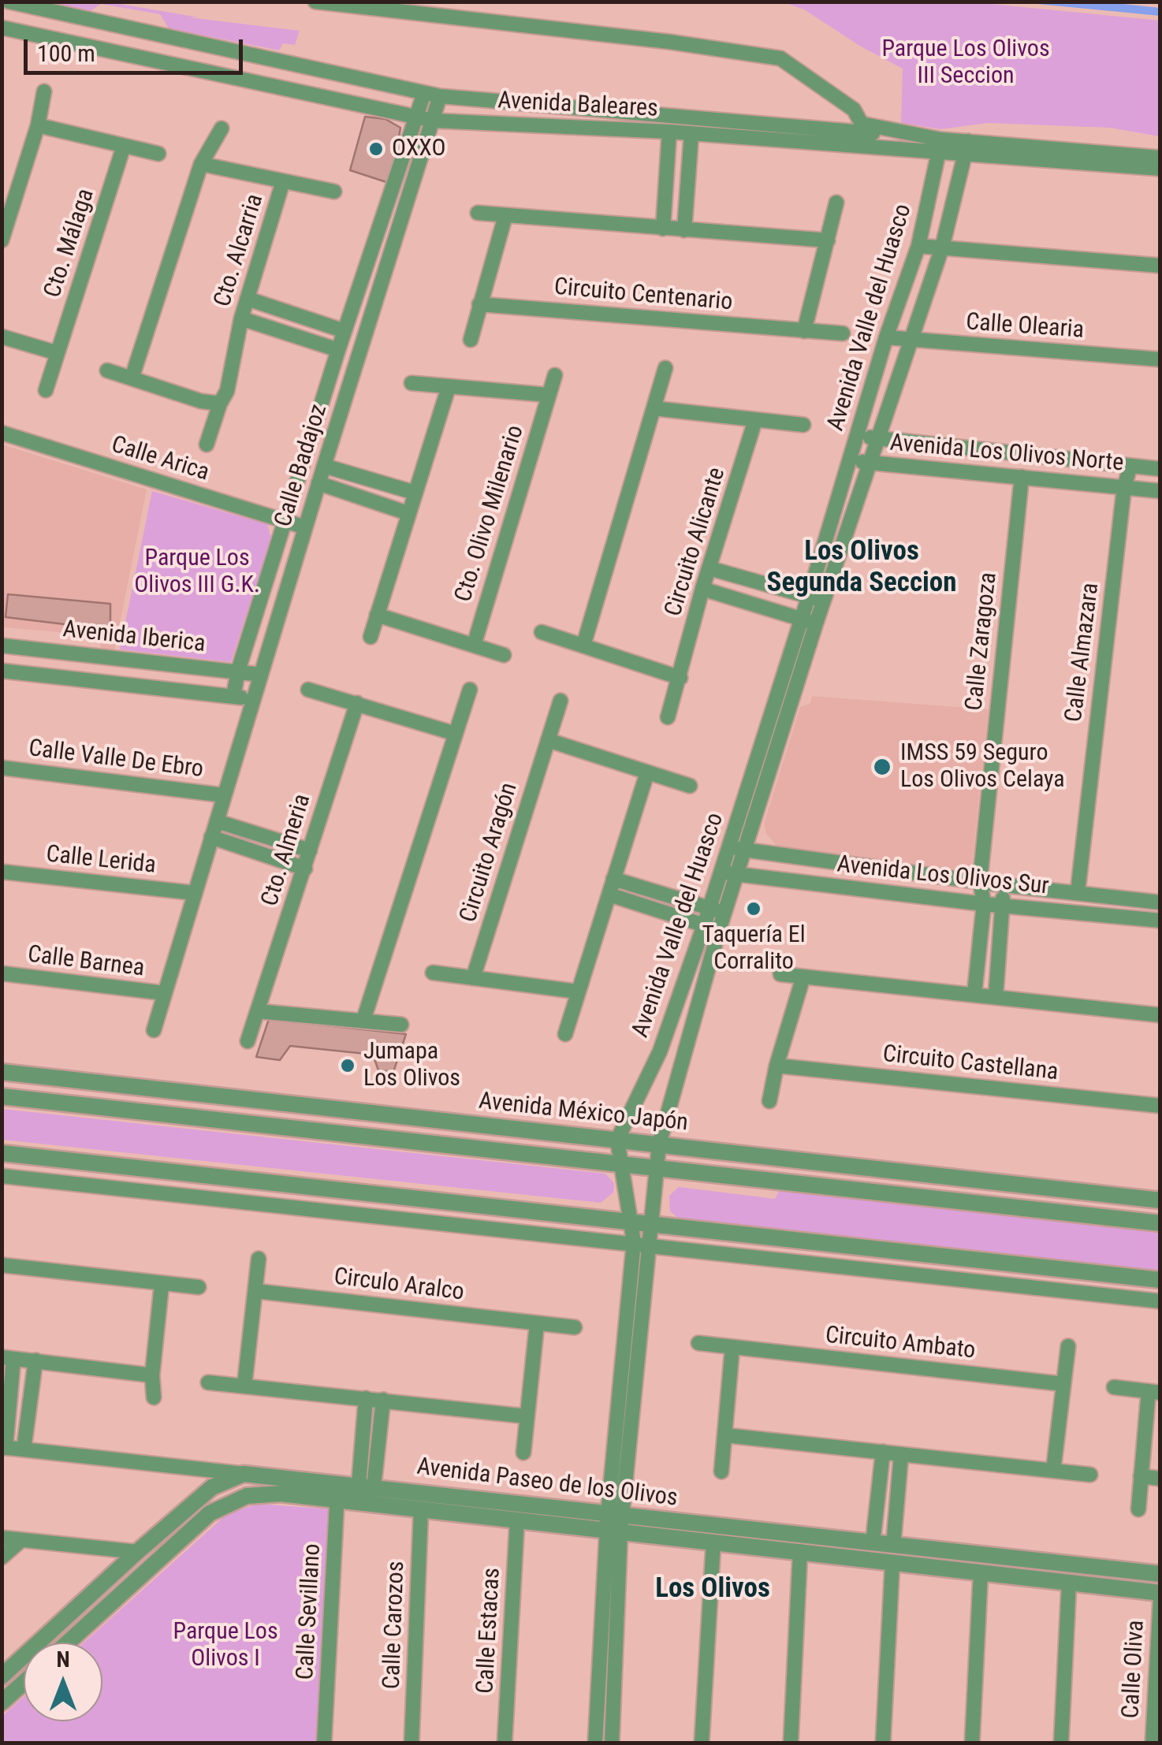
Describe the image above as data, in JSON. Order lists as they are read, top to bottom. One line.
{"streets":{"street":["Avenida Baleares","Cto. Málaga","Cto. Alcarria","Circuito Centenario","Avenida Valle del Huasco","Calle Olearia","Avenida Los Olivos Norte","Calle Arica","Calle Badajoz","Cto. Olivo Milenario","Circuito Alicante","Avenida Iberica","Calle Zaragoza","Calle Almazara","Calle Valle De Ebro","Cto. Almeria","Circuito Aragón","Calle Lerida","Avenida Los Olivos Sur","Calle Barnea","Circuito Castellana","Avenida México Japón","Circulo Aralco","Circuito Ambato","Avenida Paseo de los Olivos","Calle Sevillano","Calle Carozos","Calle Estacas","Calle Oliva"]},"crossings":[["Avenida Baleares","Avenida Valle del Huasco"],["Avenida Baleares","Calle Badajoz"],["Avenida Valle del Huasco","Calle Olearia"],["Avenida Valle del Huasco","Avenida Los Olivos Norte"],["Avenida Valle del Huasco","Avenida Los Olivos Sur"],["Avenida Valle del Huasco","Avenida México Japón"],["Avenida Valle del Huasco","Avenida Paseo de los Olivos"],["Avenida Los Olivos Norte","Calle Zaragoza"],["Avenida Los Olivos Norte","Calle Almazara"],["Calle Arica","Calle Badajoz"],["Calle Badajoz","Avenida Iberica"],["Calle Badajoz","Calle Valle De Ebro"],["Calle Badajoz","Calle Lerida"],["Calle Badajoz","Calle Barnea"],["Calle Zaragoza","Avenida Los Olivos Sur"],["Calle Almazara","Avenida Los Olivos Sur"],["Avenida Paseo de los Olivos","Calle Sevillano"],["Avenida Paseo de los Olivos","Calle Carozos"],["Avenida Paseo de los Olivos","Calle Estacas"],["Avenida Paseo de los Olivos","Calle Oliva"]],"districts":["Los Olivos Segunda Seccion","Los Olivos"],"parks":["Parque Los Olivos III Seccion","Parque Los Olivos III G.K.","Parque Los Olivos I"],"places":["OXXO","IMSS 59 Seguro Los Olivos Celaya","Taquería El Corralito","Jumapa Los Olivos"],"scale_bar":"100 m","north":"top"}
